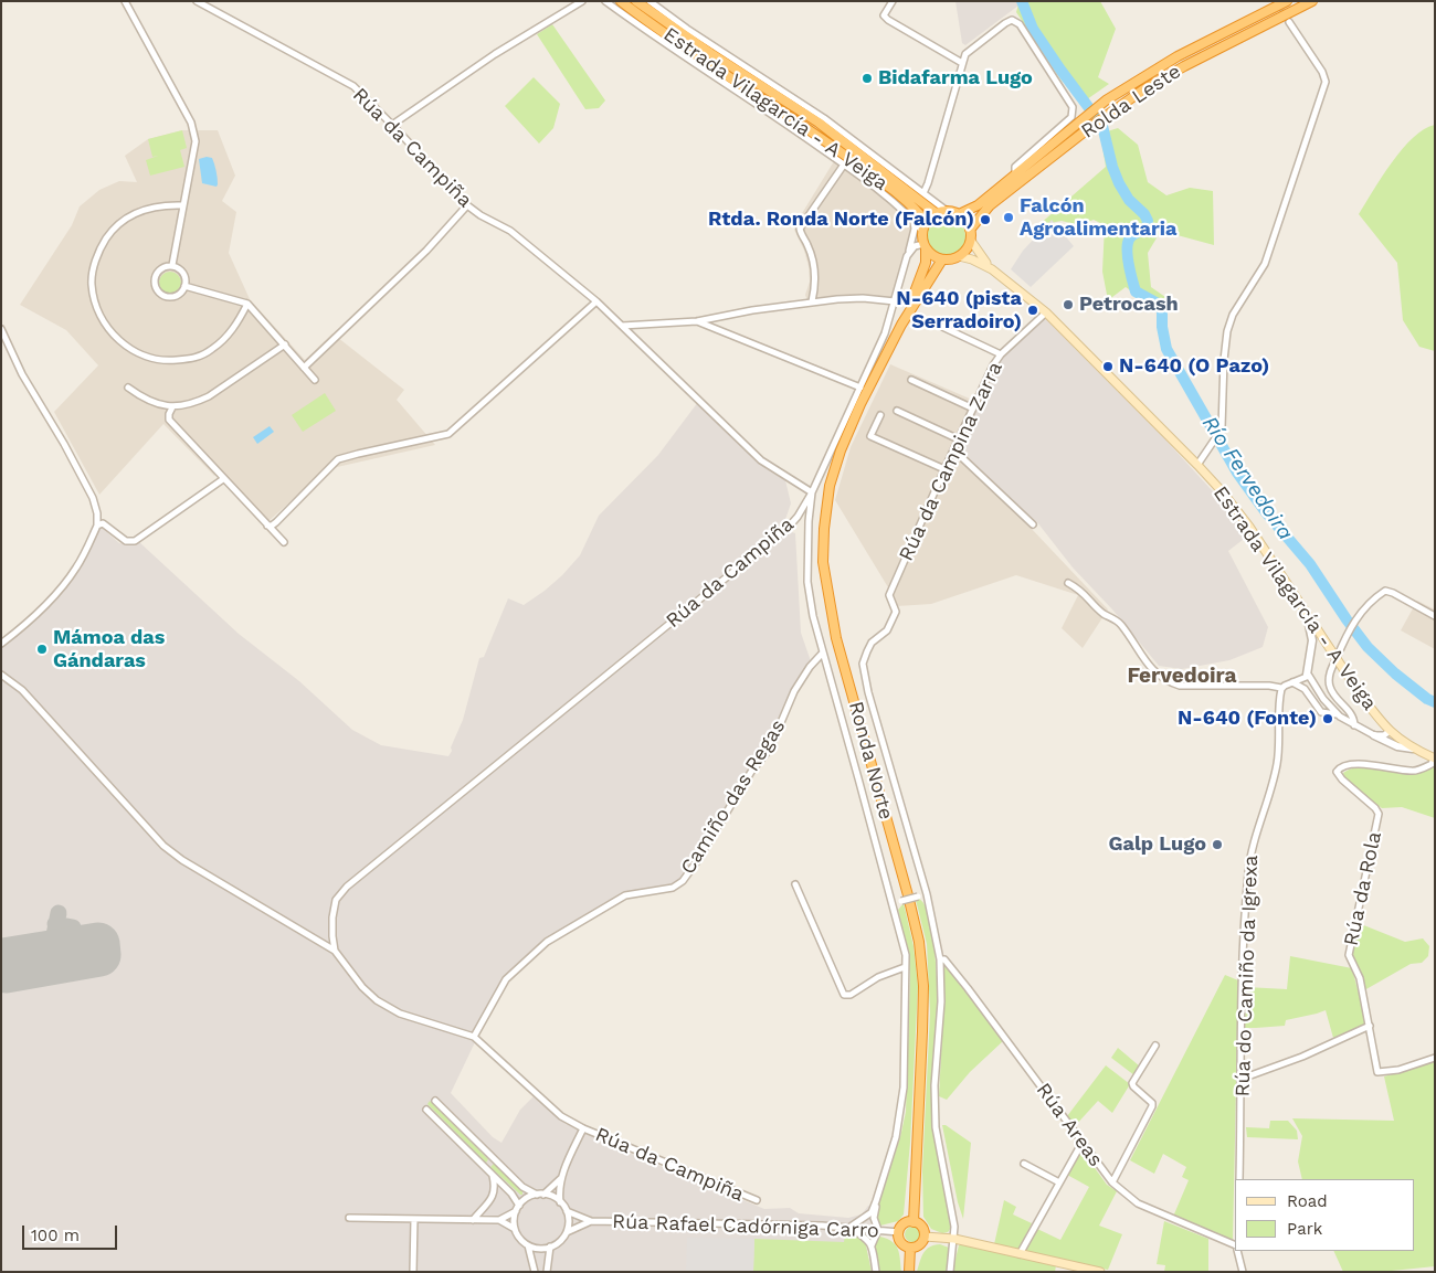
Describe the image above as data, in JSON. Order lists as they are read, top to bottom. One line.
{"streets":{"highway":["Rolda Leste","Estrada Vilagarcía - A Veiga","Ronda Norte"],"street":["Rúa da Campiña","Rúa da Campina Zarra","Camiño das Regas","Rúa da Rola","Rúa do Camiño da Igrexa","Rúa Areas","Rúa Rafael Cadórniga Carro"]},"crossings":[["Rolda Leste","Estrada Vilagarcía - A Veiga"],["Rolda Leste","Ronda Norte"],["Estrada Vilagarcía - A Veiga","Rúa da Campina Zarra"],["Estrada Vilagarcía - A Veiga","Ronda Norte"],["Estrada Vilagarcía - A Veiga","Rúa da Rola"],["Rúa da Campiña","Camiño das Regas"],["Rúa da Campiña","Rúa Rafael Cadórniga Carro"],["Ronda Norte","Rúa Rafael Cadórniga Carro"]],"districts":["Fervedoira"],"water":["Río Fervedoira"],"places":["Bidafarma Lugo","Falcón Agroalimentaria","Rtda. Ronda Norte (Falcón)","Petrocash","N-640 (pista Serradoiro)","N-640 (O Pazo)","Mámoa das Gándaras","N-640 (Fonte)","Galp Lugo"],"legend":["Road","Park"],"scale_bar":"100 m"}
